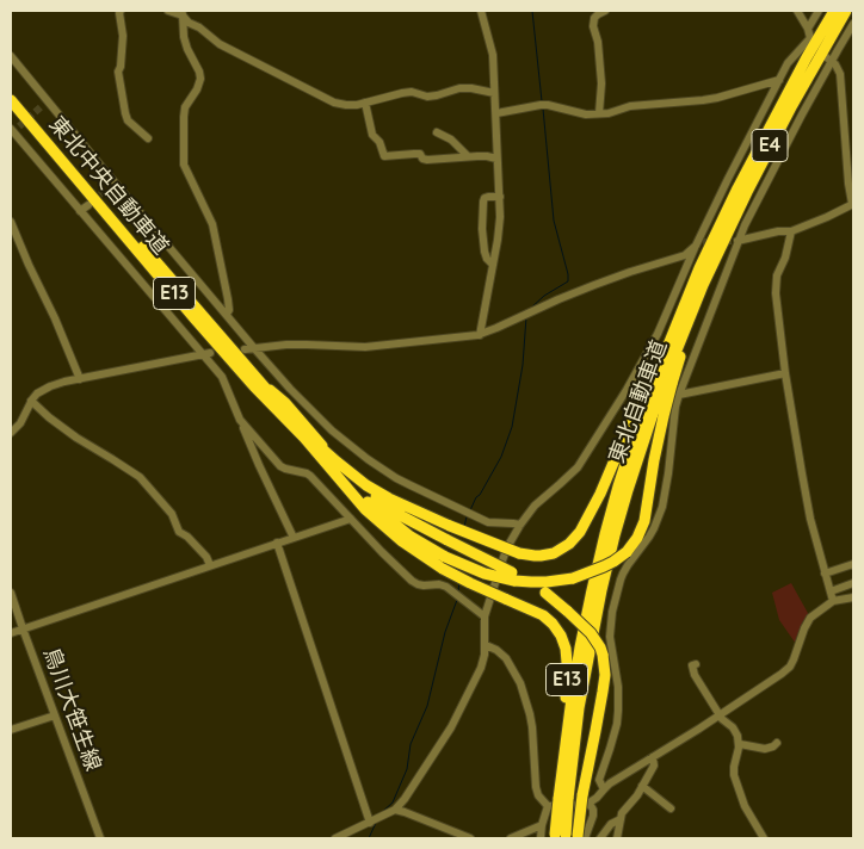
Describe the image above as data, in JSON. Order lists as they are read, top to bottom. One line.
{"streets":{"highway":["E4","東北中央自動車道","E13","東北自動車道"],"street":["鳥川大笹生線"]},"crossings":[["E4","E13"],["東北中央自動車道","E13"],["E13","東北自動車道"]]}
